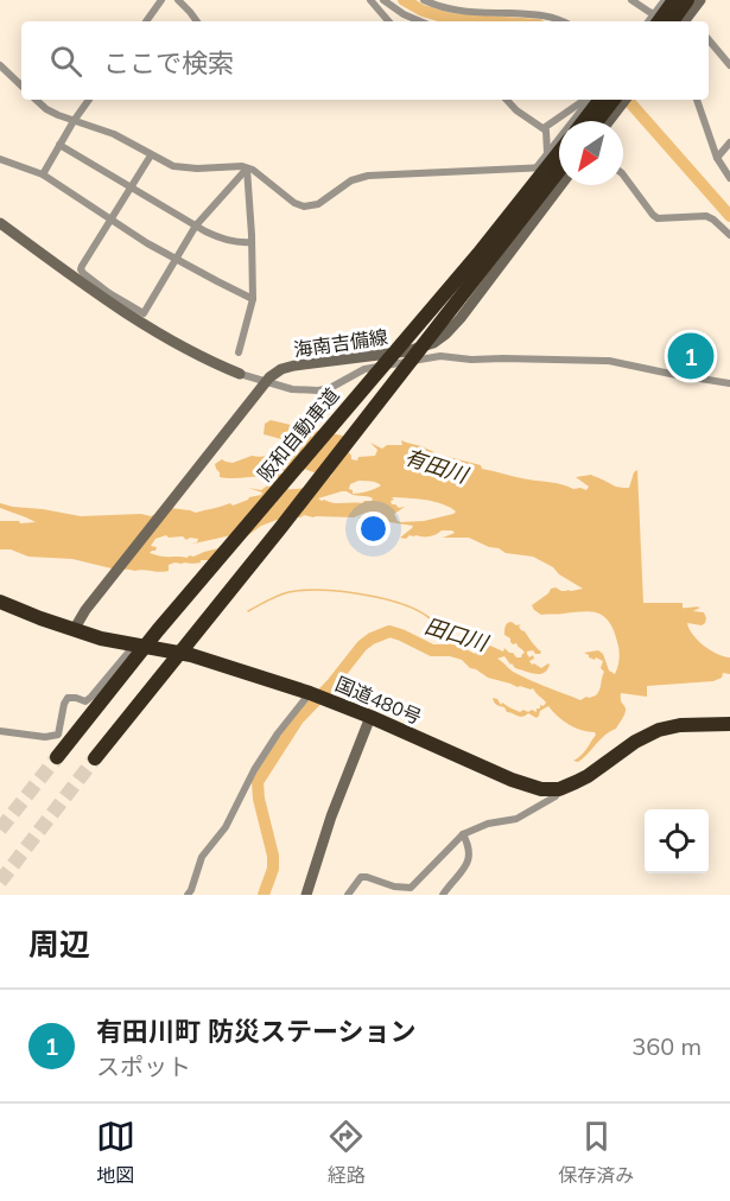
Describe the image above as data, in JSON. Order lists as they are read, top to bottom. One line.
{"streets":{"highway":["阪和自動車道","国道480号"],"main road":["海南吉備線"]},"crossings":[["海南吉備線","国道480号"]],"water":["有田川","田口川"],"north":"bottom left","page":{"search":"ここで検索","pins":"1","heading":"周辺","list":[{"mark":"1","name":"有田川町 防災ステーション","note":"スポット","value":"360 m"}],"nav":["地図","経路","保存済み"]}}
